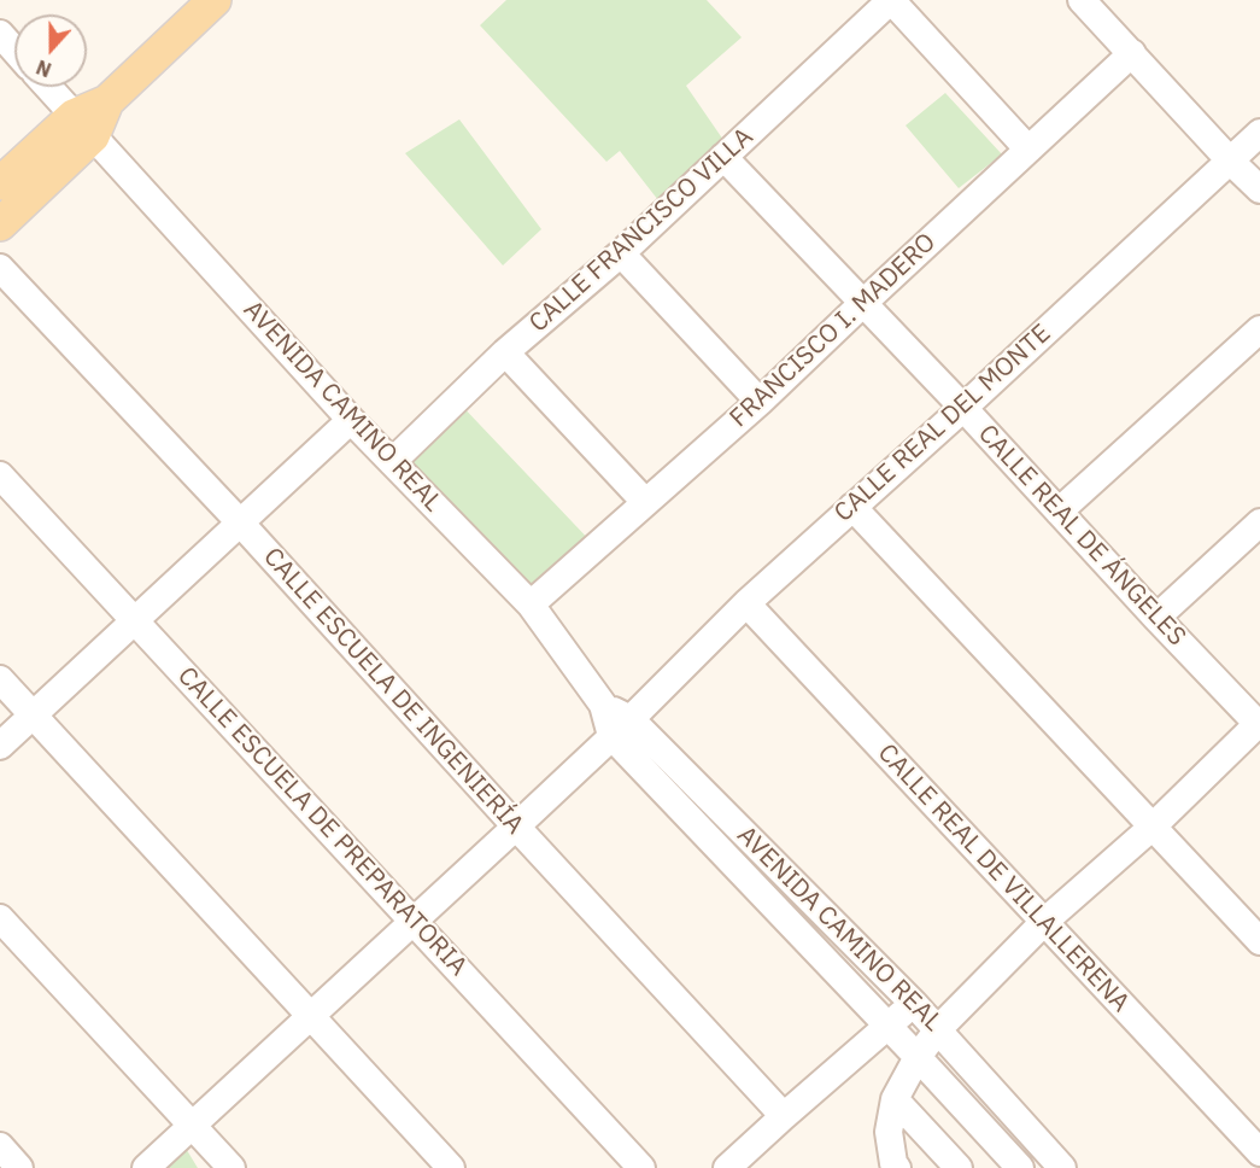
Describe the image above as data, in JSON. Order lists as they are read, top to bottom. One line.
{"streets":{"street":["CALLE FRANCISCO VILLA","FRANCISCO I. MADERO","AVENIDA CAMINO REAL","CALLE REAL DEL MONTE","CALLE REAL DE ÁNGELES","CALLE ESCUELA DE INGENIERÍA","CALLE ESCUELA DE PREPARATORIA","CALLE REAL DE VILLALLERENA"]},"crossings":[["CALLE FRANCISCO VILLA","AVENIDA CAMINO REAL"],["CALLE FRANCISCO VILLA","CALLE REAL DE ÁNGELES"],["FRANCISCO I. MADERO","AVENIDA CAMINO REAL"],["FRANCISCO I. MADERO","CALLE REAL DE ÁNGELES"],["AVENIDA CAMINO REAL","CALLE REAL DEL MONTE"],["CALLE REAL DEL MONTE","CALLE REAL DE ÁNGELES"],["CALLE REAL DEL MONTE","CALLE ESCUELA DE INGENIERÍA"],["CALLE REAL DEL MONTE","CALLE ESCUELA DE PREPARATORIA"],["CALLE REAL DEL MONTE","CALLE REAL DE VILLALLERENA"]],"north":"bottom"}
